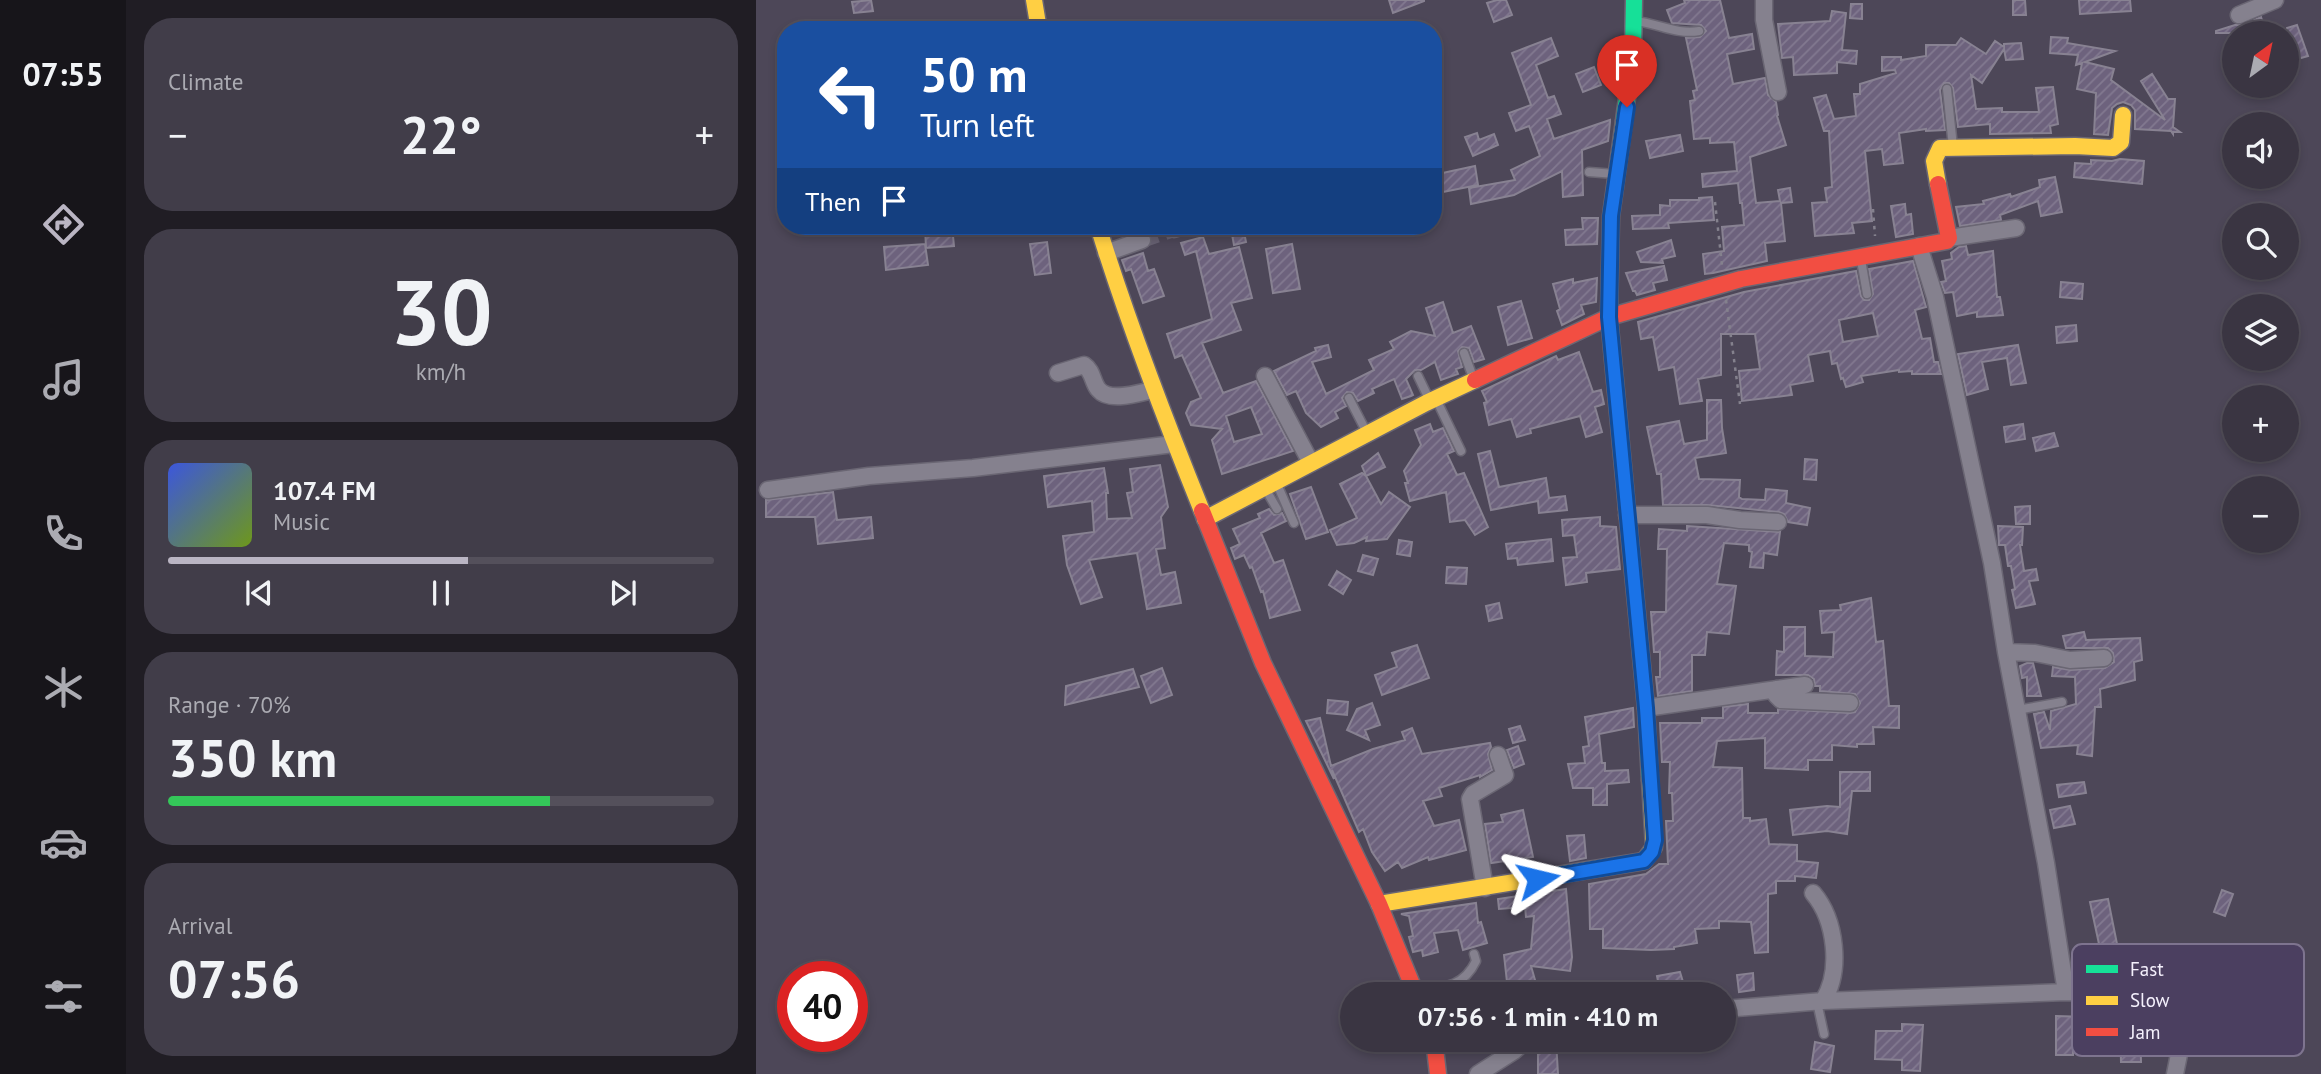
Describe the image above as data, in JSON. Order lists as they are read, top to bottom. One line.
{"legend":["Fast","Slow","Jam"],"north":"top right","page":{"tabs":"07:55","tile":["Climate",["30","km/h"],["Range · 70%","350 km"],["Arrival","07:56"]],"map_buttons":["+","−"],"turn":["50 m","Turn left"],"heat":["−","22°","+"],"then":"Then","song":["107.4 FM","Music"],"limit":"40","trip":"07:56 · 1 min · 410 m"}}
